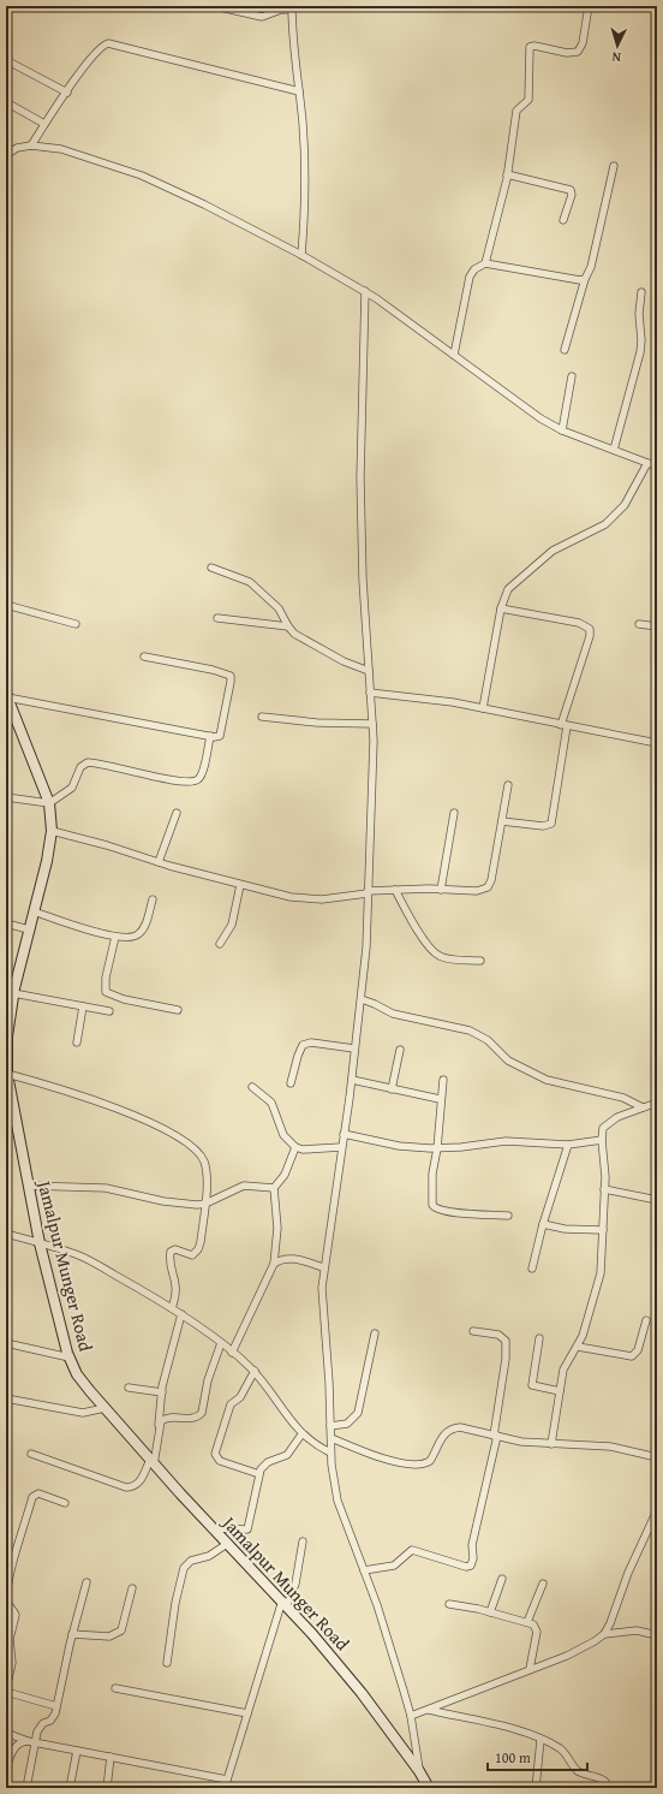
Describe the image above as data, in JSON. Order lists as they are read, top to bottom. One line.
{"streets":{"street":["Jamalpur Munger Road"]},"scale_bar":"100 m","north":"bottom"}
